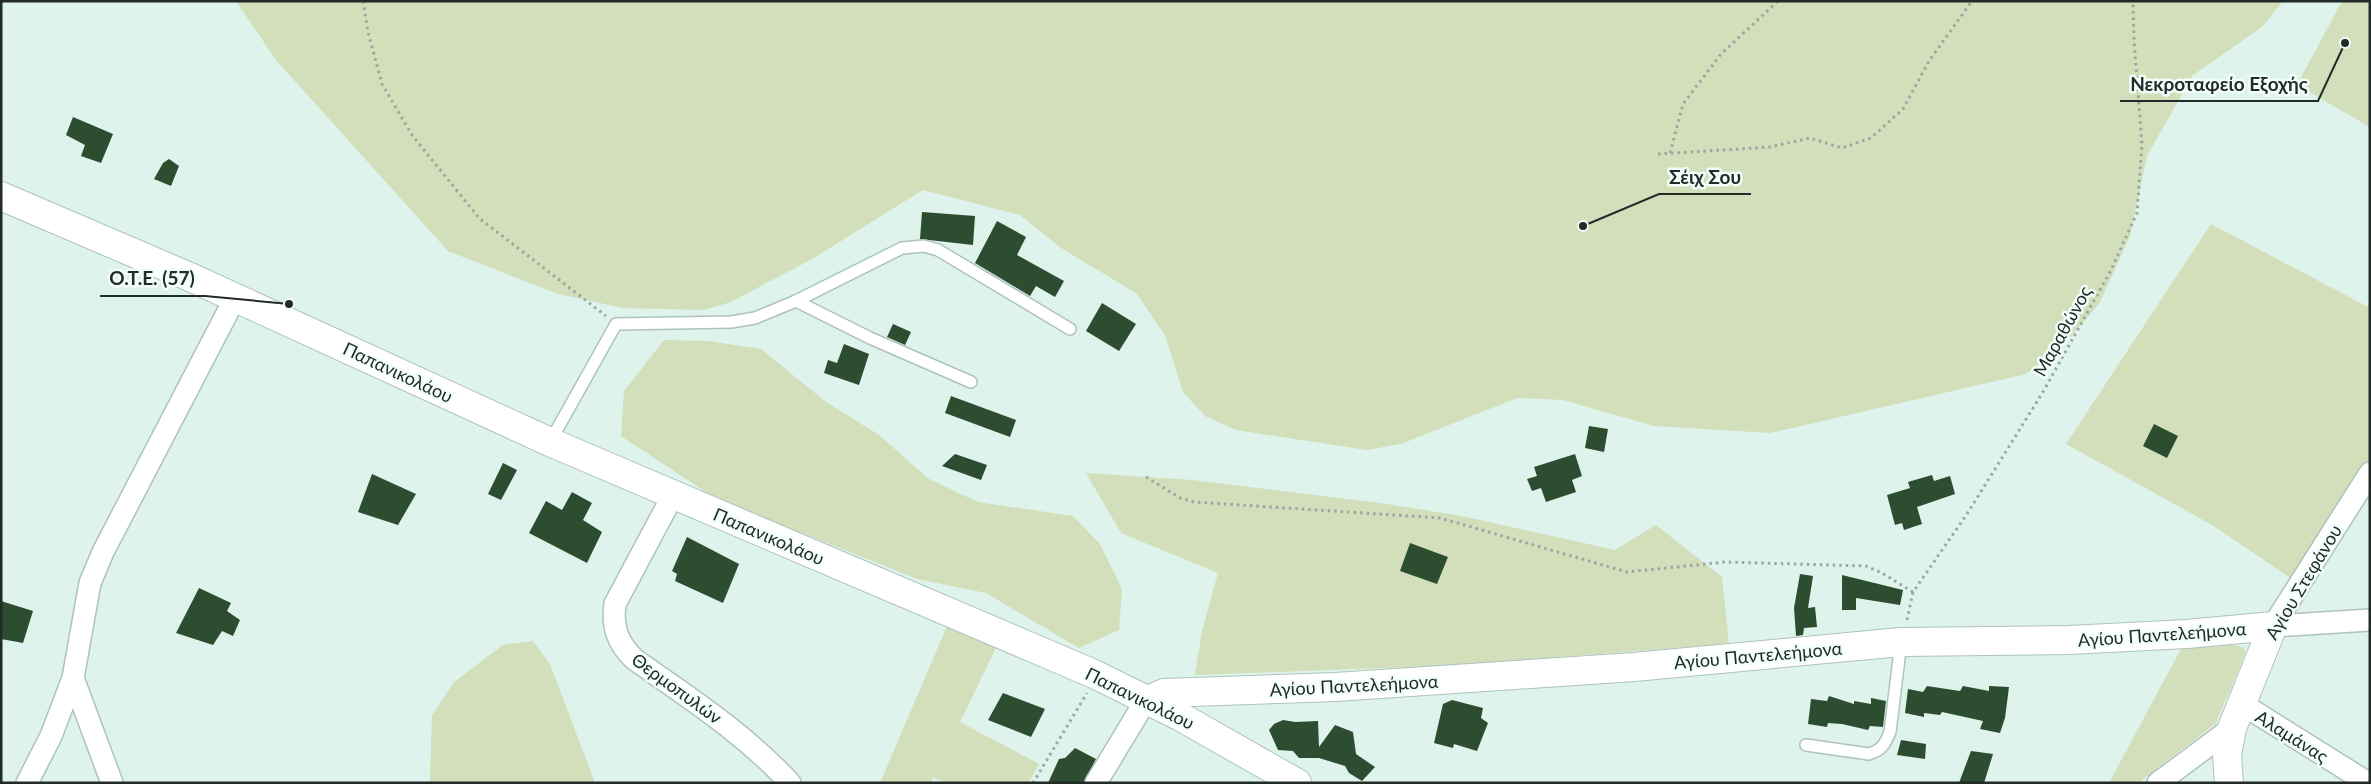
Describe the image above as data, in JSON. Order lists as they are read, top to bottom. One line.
{"streets":{"main road":["Παπανικολάου","Αγίου Στεφάνου","Αγίου Παντελεήμονα"],"street":["Θερμοπυλών","Αλαμάνας"],"path":["Μαραθώνος"]},"crossings":[["Μαραθώνος","Αγίου Παντελεήμονα"],["Παπανικολάου","Αγίου Παντελεήμονα"],["Παπανικολάου","Θερμοπυλών"],["Αγίου Στεφάνου","Αγίου Παντελεήμονα"],["Αγίου Στεφάνου","Αλαμάνας"]],"places":["Νεκροταφείο Εξοχής","Σέιχ Σου","Ο.Τ.Ε. (57)"]}
